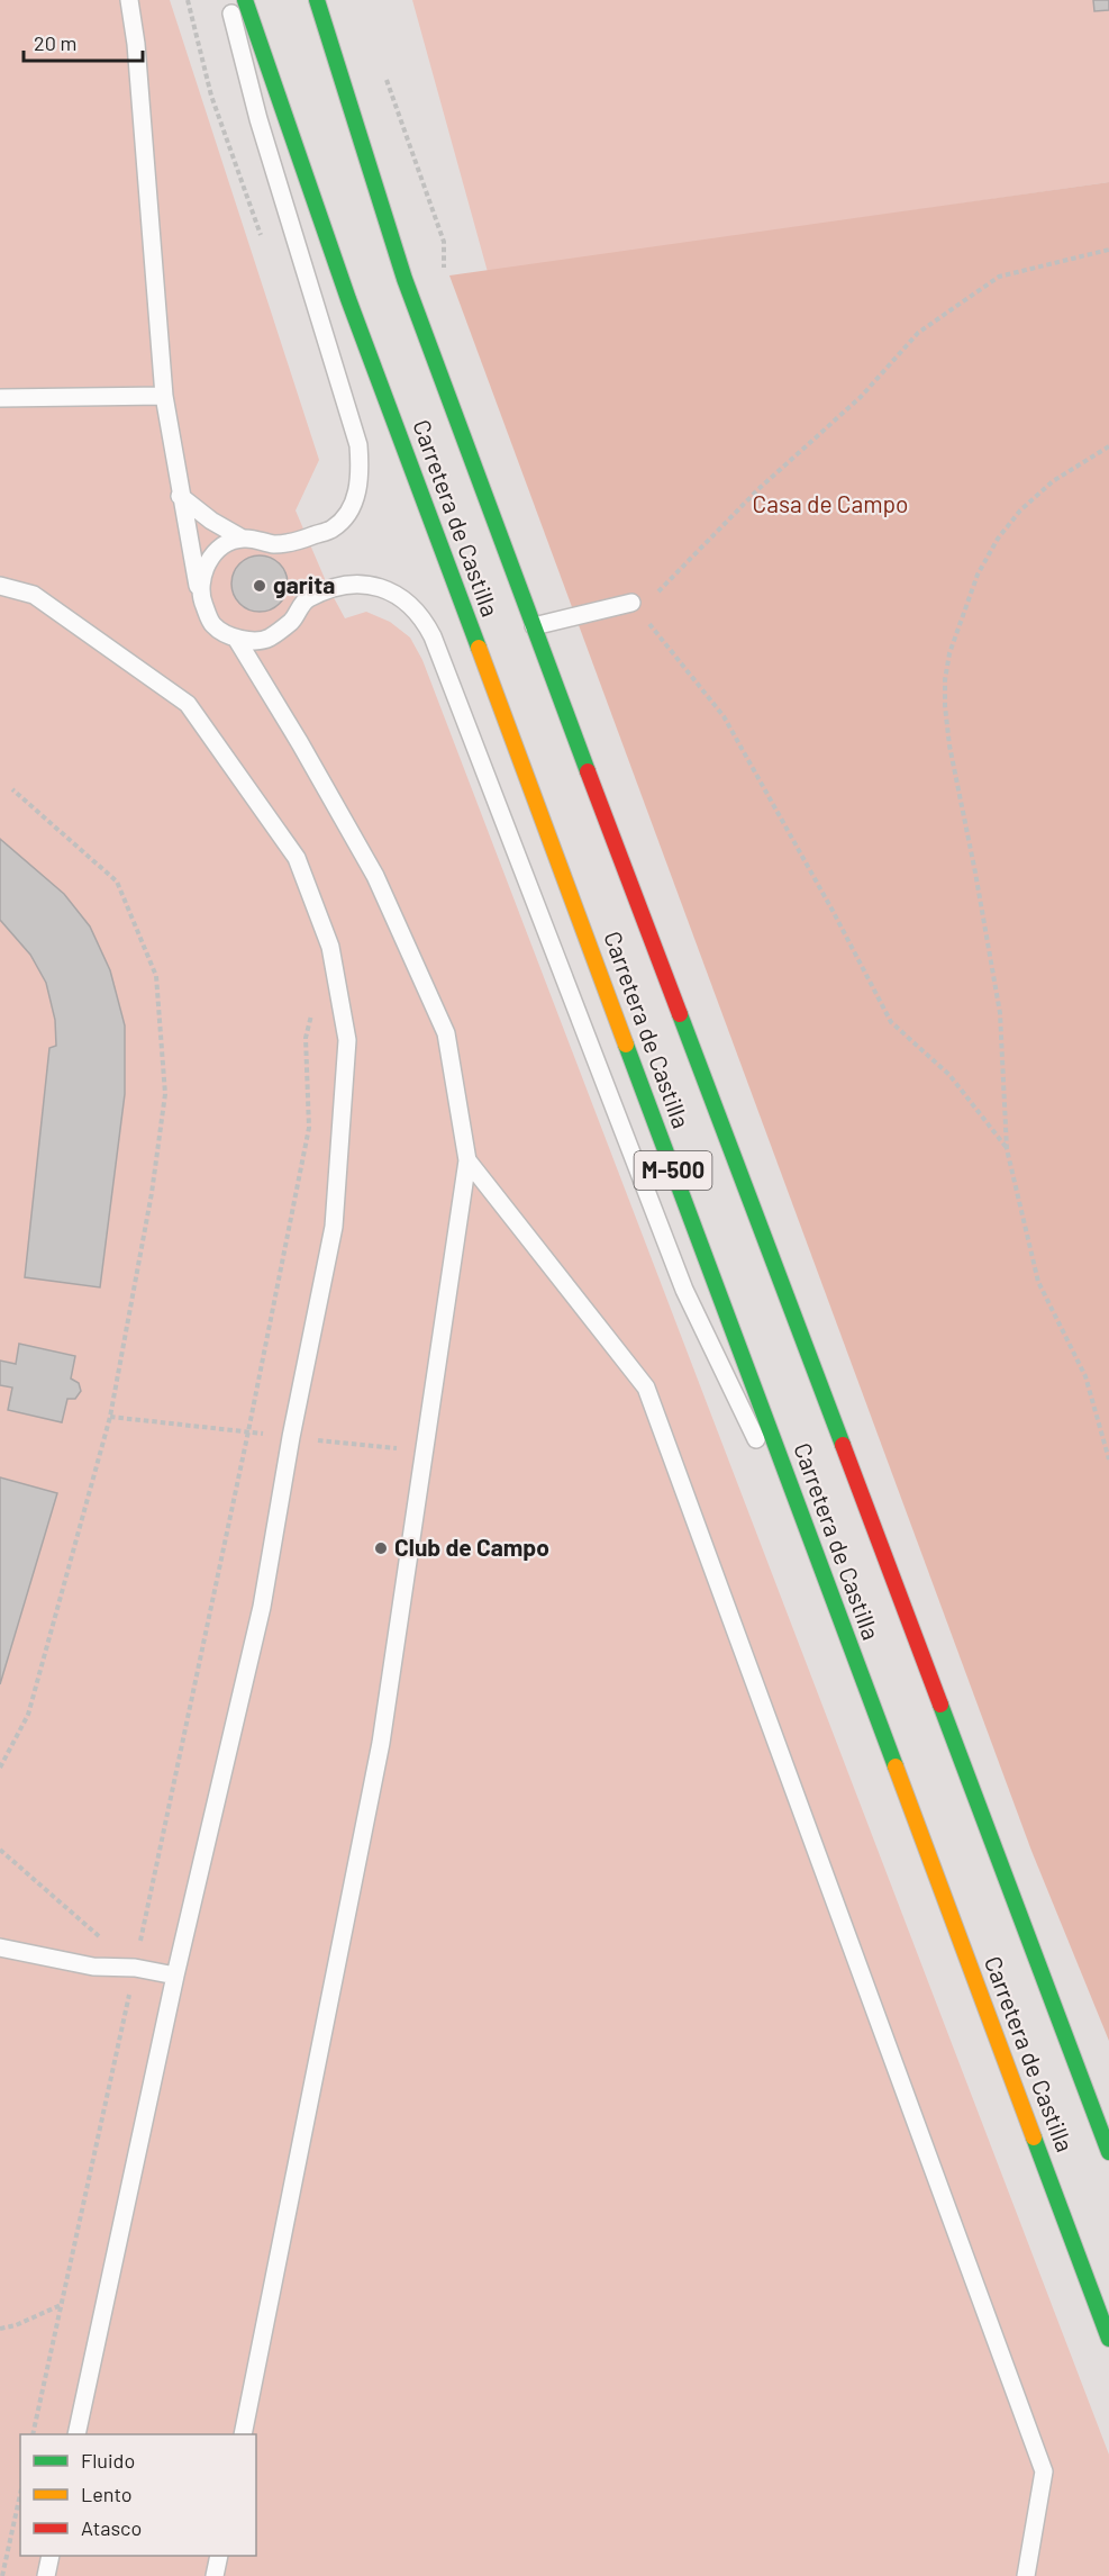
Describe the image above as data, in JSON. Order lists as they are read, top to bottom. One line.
{"streets":{"highway":["Carretera de Castilla","M-500"]},"parks":["Casa de Campo"],"places":["garita","Club de Campo"],"legend":["Fluido","Lento","Atasco"],"scale_bar":"20 m"}
